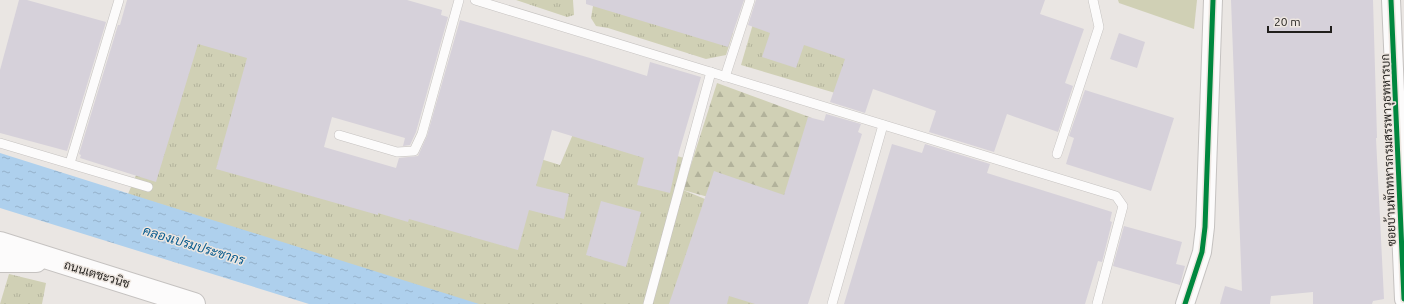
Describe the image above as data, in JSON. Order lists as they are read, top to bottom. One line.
{"streets":{"main road":["ถนนเตชะวนิช"],"street":["ซอยบ้านพักทหารกรมสรรพาวุธทหารบก"]},"water":["คลองเปรมประชากร"],"scale_bar":"20 m"}
